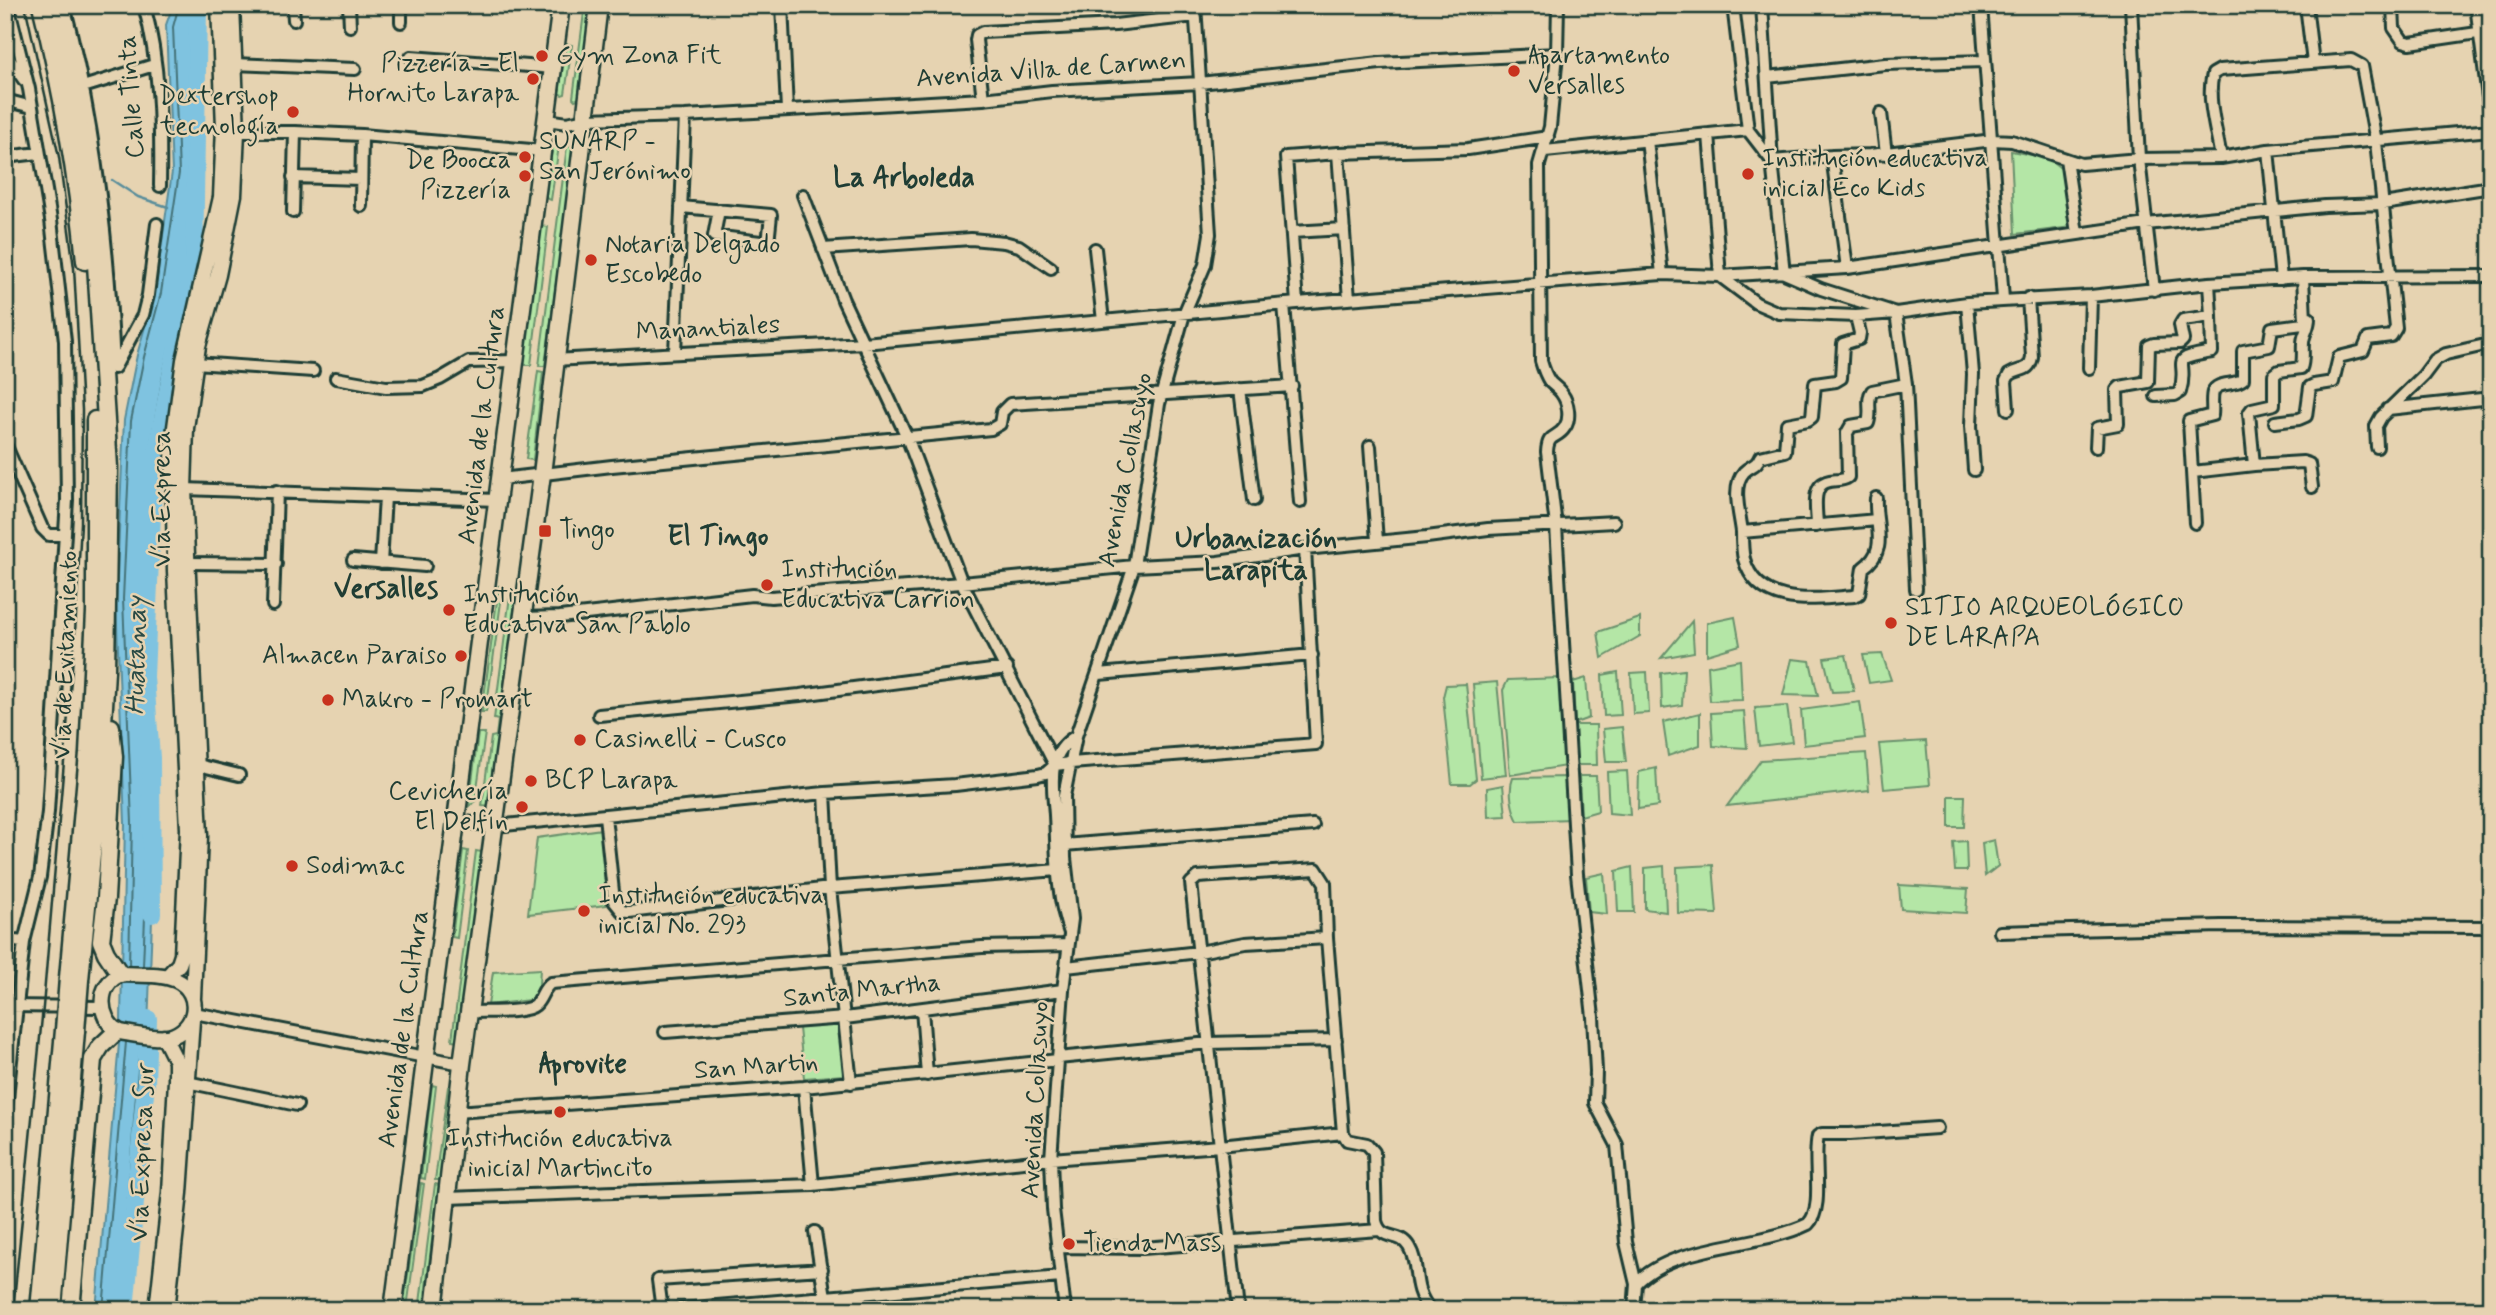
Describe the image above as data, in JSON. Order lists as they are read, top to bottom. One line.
{"streets":{"highway":["Avenida de la Cultura","Vía de Evitamiento"],"main road":["Vía Expresa","Vía Expresa Sur"],"street":["Avenida Villa de Carmen","Calle Tinta","Manantiales","Avenida Collasuyo","Santa Martha","San Martin"]},"crossings":[["Avenida Villa de Carmen","Avenida de la Cultura"],["Avenida Villa de Carmen","Avenida Collasuyo"],["Manantiales","Avenida Collasuyo"],["Avenida Collasuyo","Santa Martha"],["Avenida Collasuyo","San Martin"],["Vía Expresa","Vía Expresa Sur"]],"districts":["La Arboleda","El Tingo","Urbanización Larapita","Versalles","Aprovite"],"water":["Huatanay"],"places":{"other":["Gym Zona Fit","Apartamento Versalles","Pizzería - El Hornito Larapa","Dextershop tecnología","SUNARP - San Jerónimo","Institución educativa inicial Eco Kids","De Boocca Pizzería","Notaria Delgado Escobedo","Institución Educativa Carrion","Institución Educativa San Pablo","SITIO ARQUEOLÓGICO DE LARAPA","Almacen Paraiso","Makro - Promart","Casinelli - Cusco","BCP Larapa","Cevichería El Delfín","Sodimac","Institución educativa inicial No. 293","Institución educativa inicial Martincito","Tienda Mass"],"transit":["Tingo"]}}
